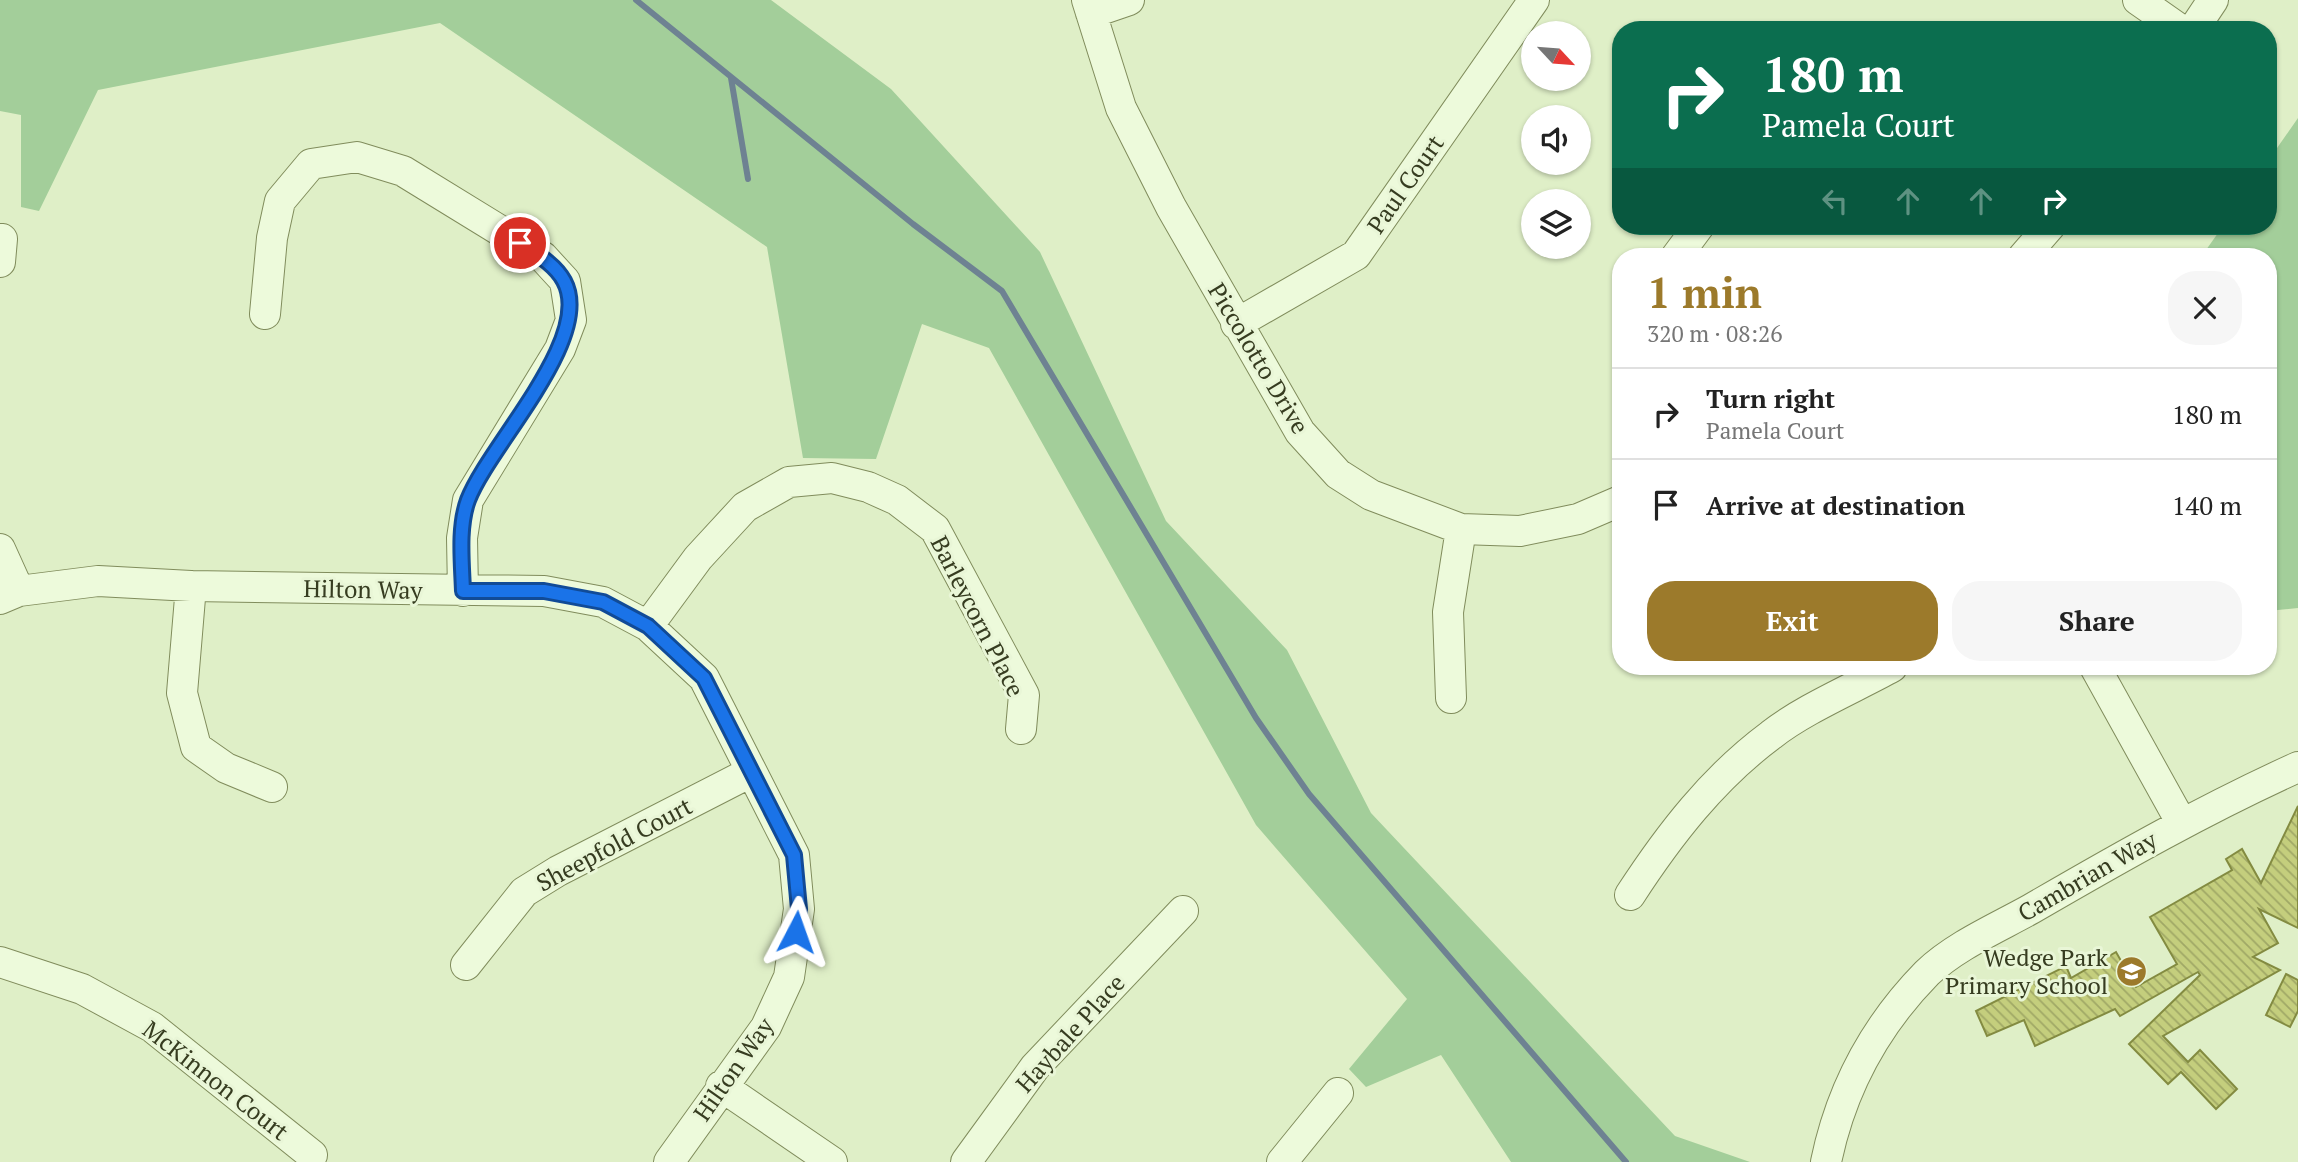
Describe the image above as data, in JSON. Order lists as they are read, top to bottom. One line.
{"streets":{"street":["Paul Court","Piccolotto Drive","Hilton Way","Barleycorn Place","Sheepfold Court","Cambrian Way","Haybale Place","McKinnon Court"]},"crossings":[["Paul Court","Piccolotto Drive"],["Hilton Way","Barleycorn Place"],["Hilton Way","Sheepfold Court"]],"places":{"school or university":["Wedge Park Primary School"]},"north":"bottom right","page":{"turn":["180 m","Pamela Court"],"heading":["1 min","320 m · 08:26"],"list":[{"name":"Turn right","note":"Pamela Court","value":"180 m"},{"name":"Arrive at destination","value":"140 m"}],"buttons":["Exit","Share"]}}
